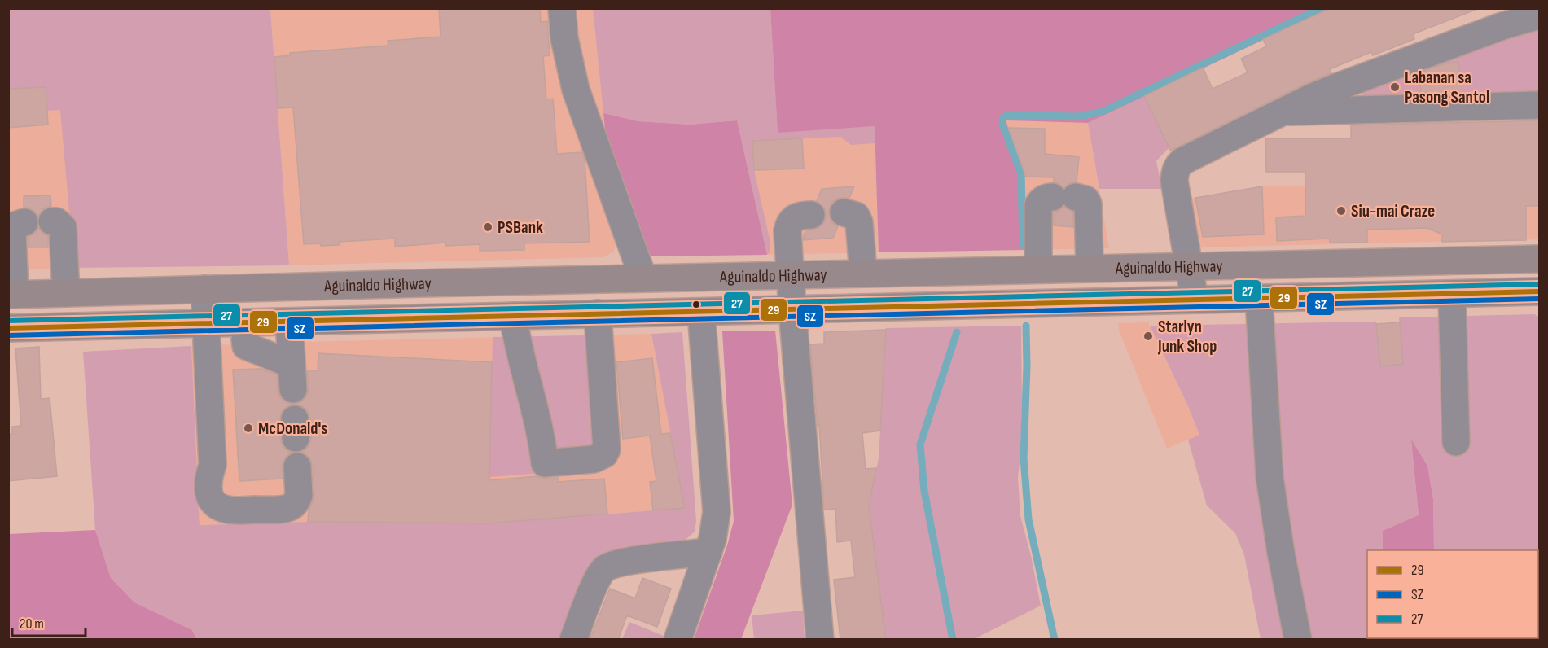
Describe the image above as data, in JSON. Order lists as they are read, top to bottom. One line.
{"streets":{"highway":["Aguinaldo Highway"]},"places":["Labanan sa Pasong Santol","Siu-mai Craze","PSBank","Starlyn Junk Shop","McDonald's"],"lines":["transit line 27","transit line 29","transit line SZ"],"legend":["29","SZ","27"],"scale_bar":"20 m"}
